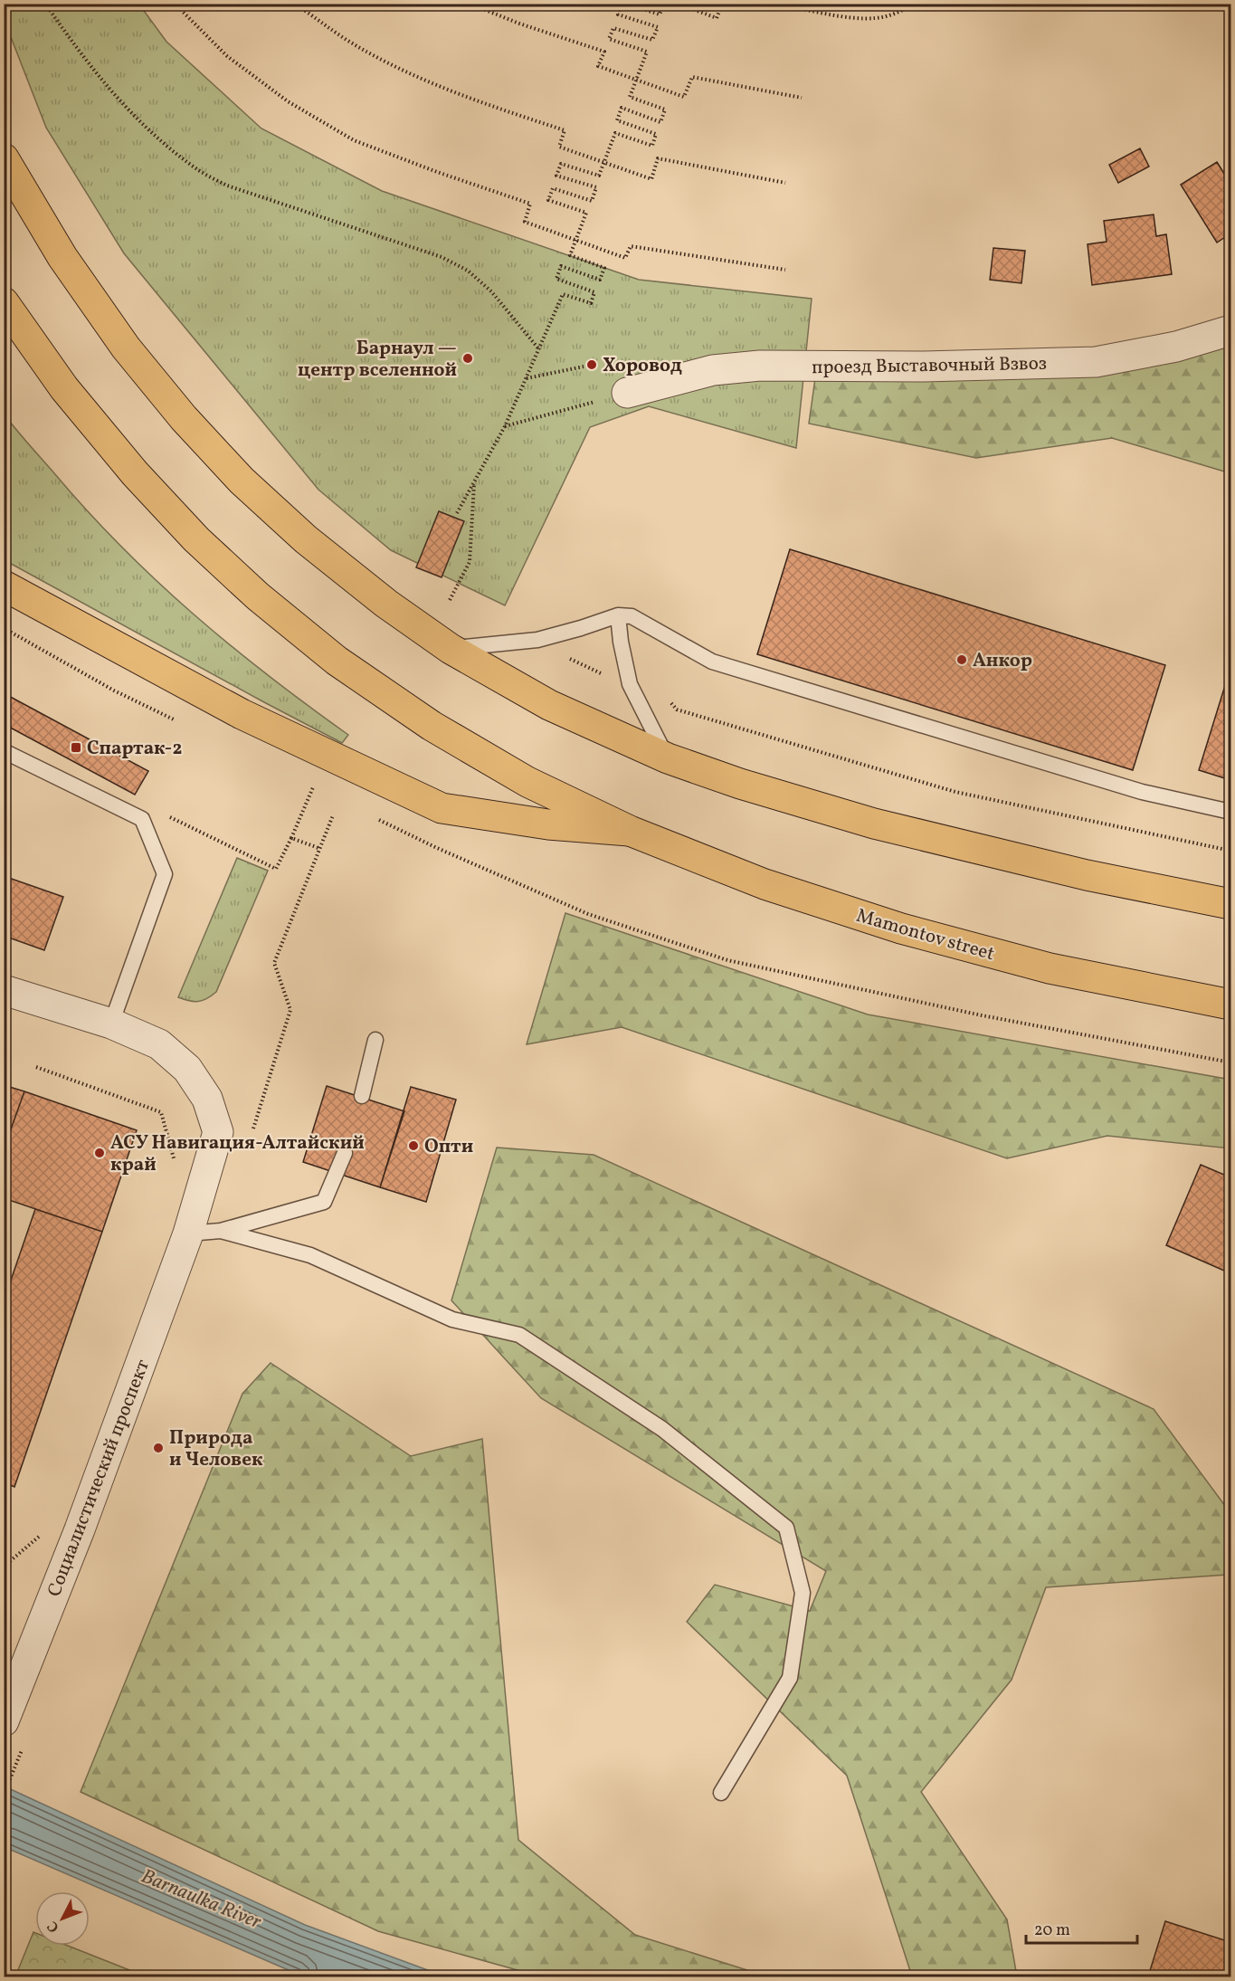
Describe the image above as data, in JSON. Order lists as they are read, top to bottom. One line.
{"streets":{"main road":["Mamontov street"],"street":["проезд Выставочный Взвоз","Социалистический проспект"]},"water":["Barnaulka River"],"places":{"other":["Барнаул — центр вселенной","Хоровод","Анкор","Опти","АСУ Навигация-Алтайский край","Природа и Человек"],"transit":["Спартак-2"]},"scale_bar":"20 m","north":"bottom left"}
